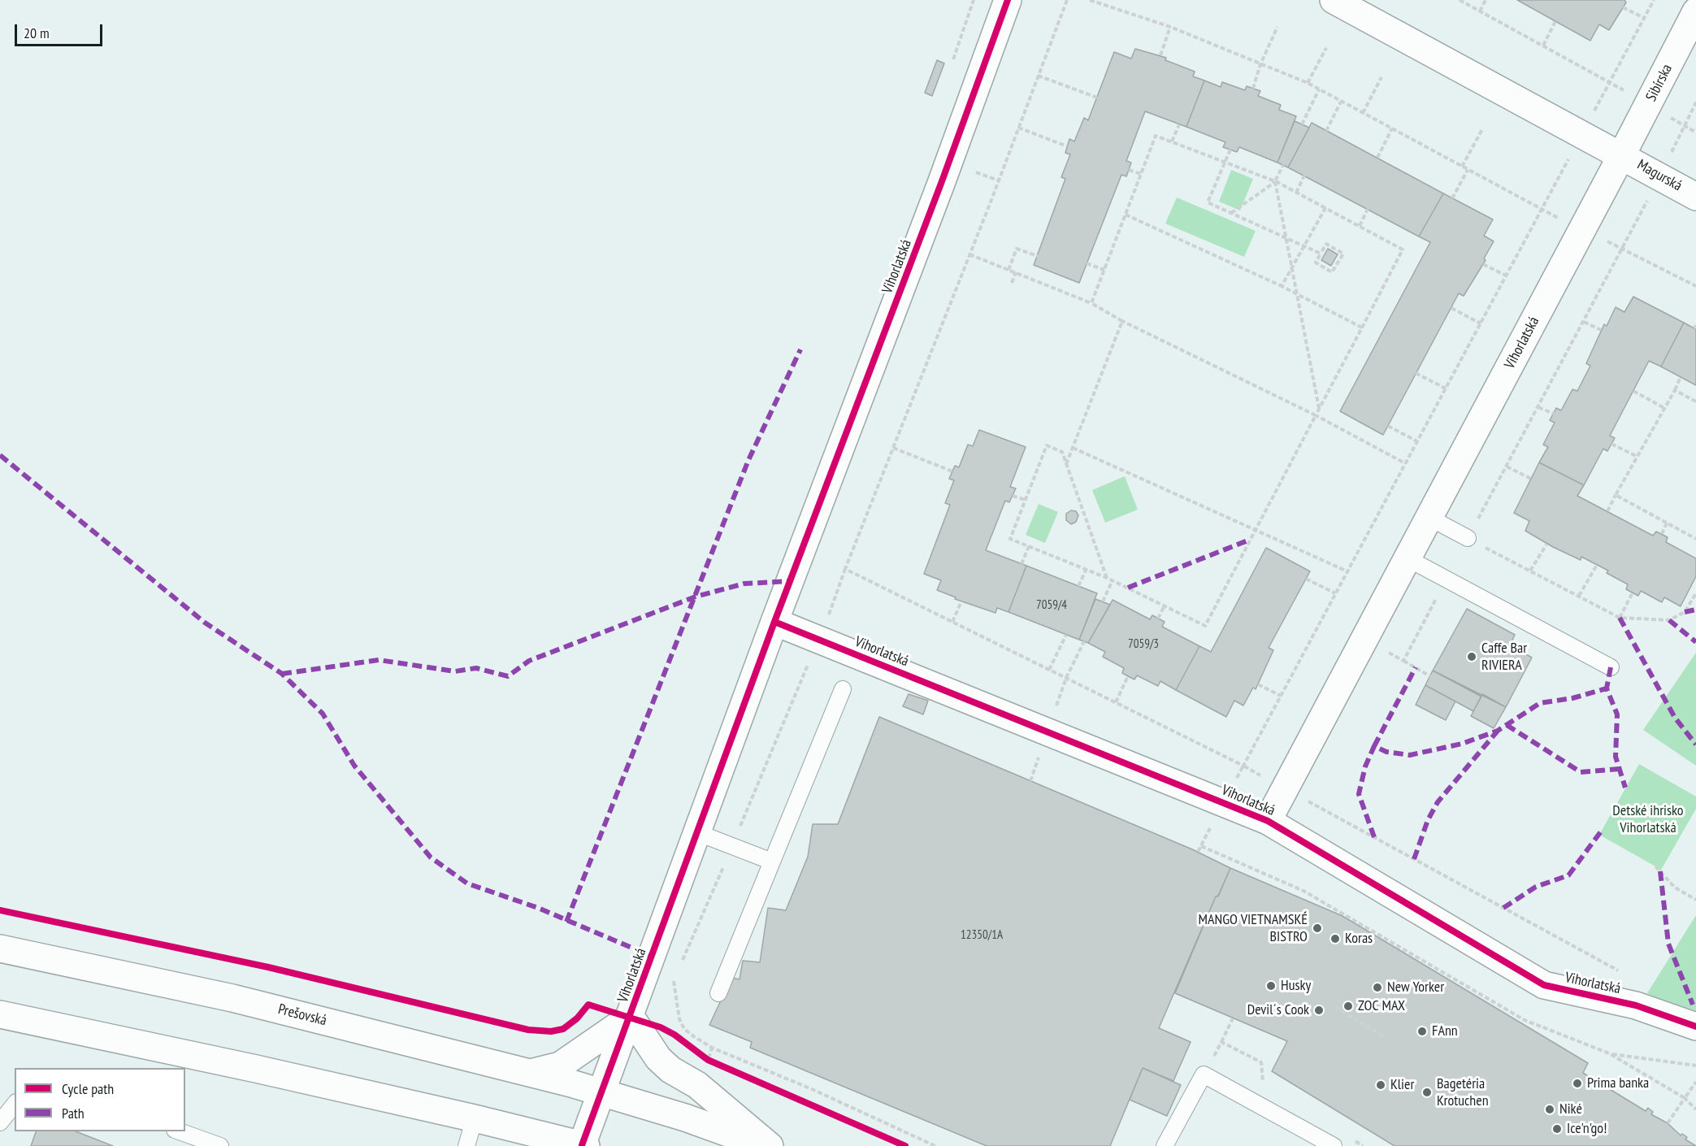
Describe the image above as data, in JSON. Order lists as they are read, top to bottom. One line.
{"streets":{"street":["Sibírska","Magurská","Vihorlatská","Prešovská"]},"crossings":[["Sibírska","Magurská"],["Sibírska","Vihorlatská"],["Magurská","Vihorlatská"],["Vihorlatská","Prešovská"]],"parks":["Detské ihrisko Vihorlatská"],"places":["Caffe Bar RIVIERA","MANGO VIETNAMSKÉ BISTRO","Koras","Husky","New Yorker","ZOC MAX","Devil´s Cook","FAnn","Prima banka","Klier","Bagetéria Krotuchen","Niké","Ice'n'go!"],"house_numbers":["7059/4","7059/3","12350/1A"],"legend":["Cycle path","Path"],"scale_bar":"20 m"}
